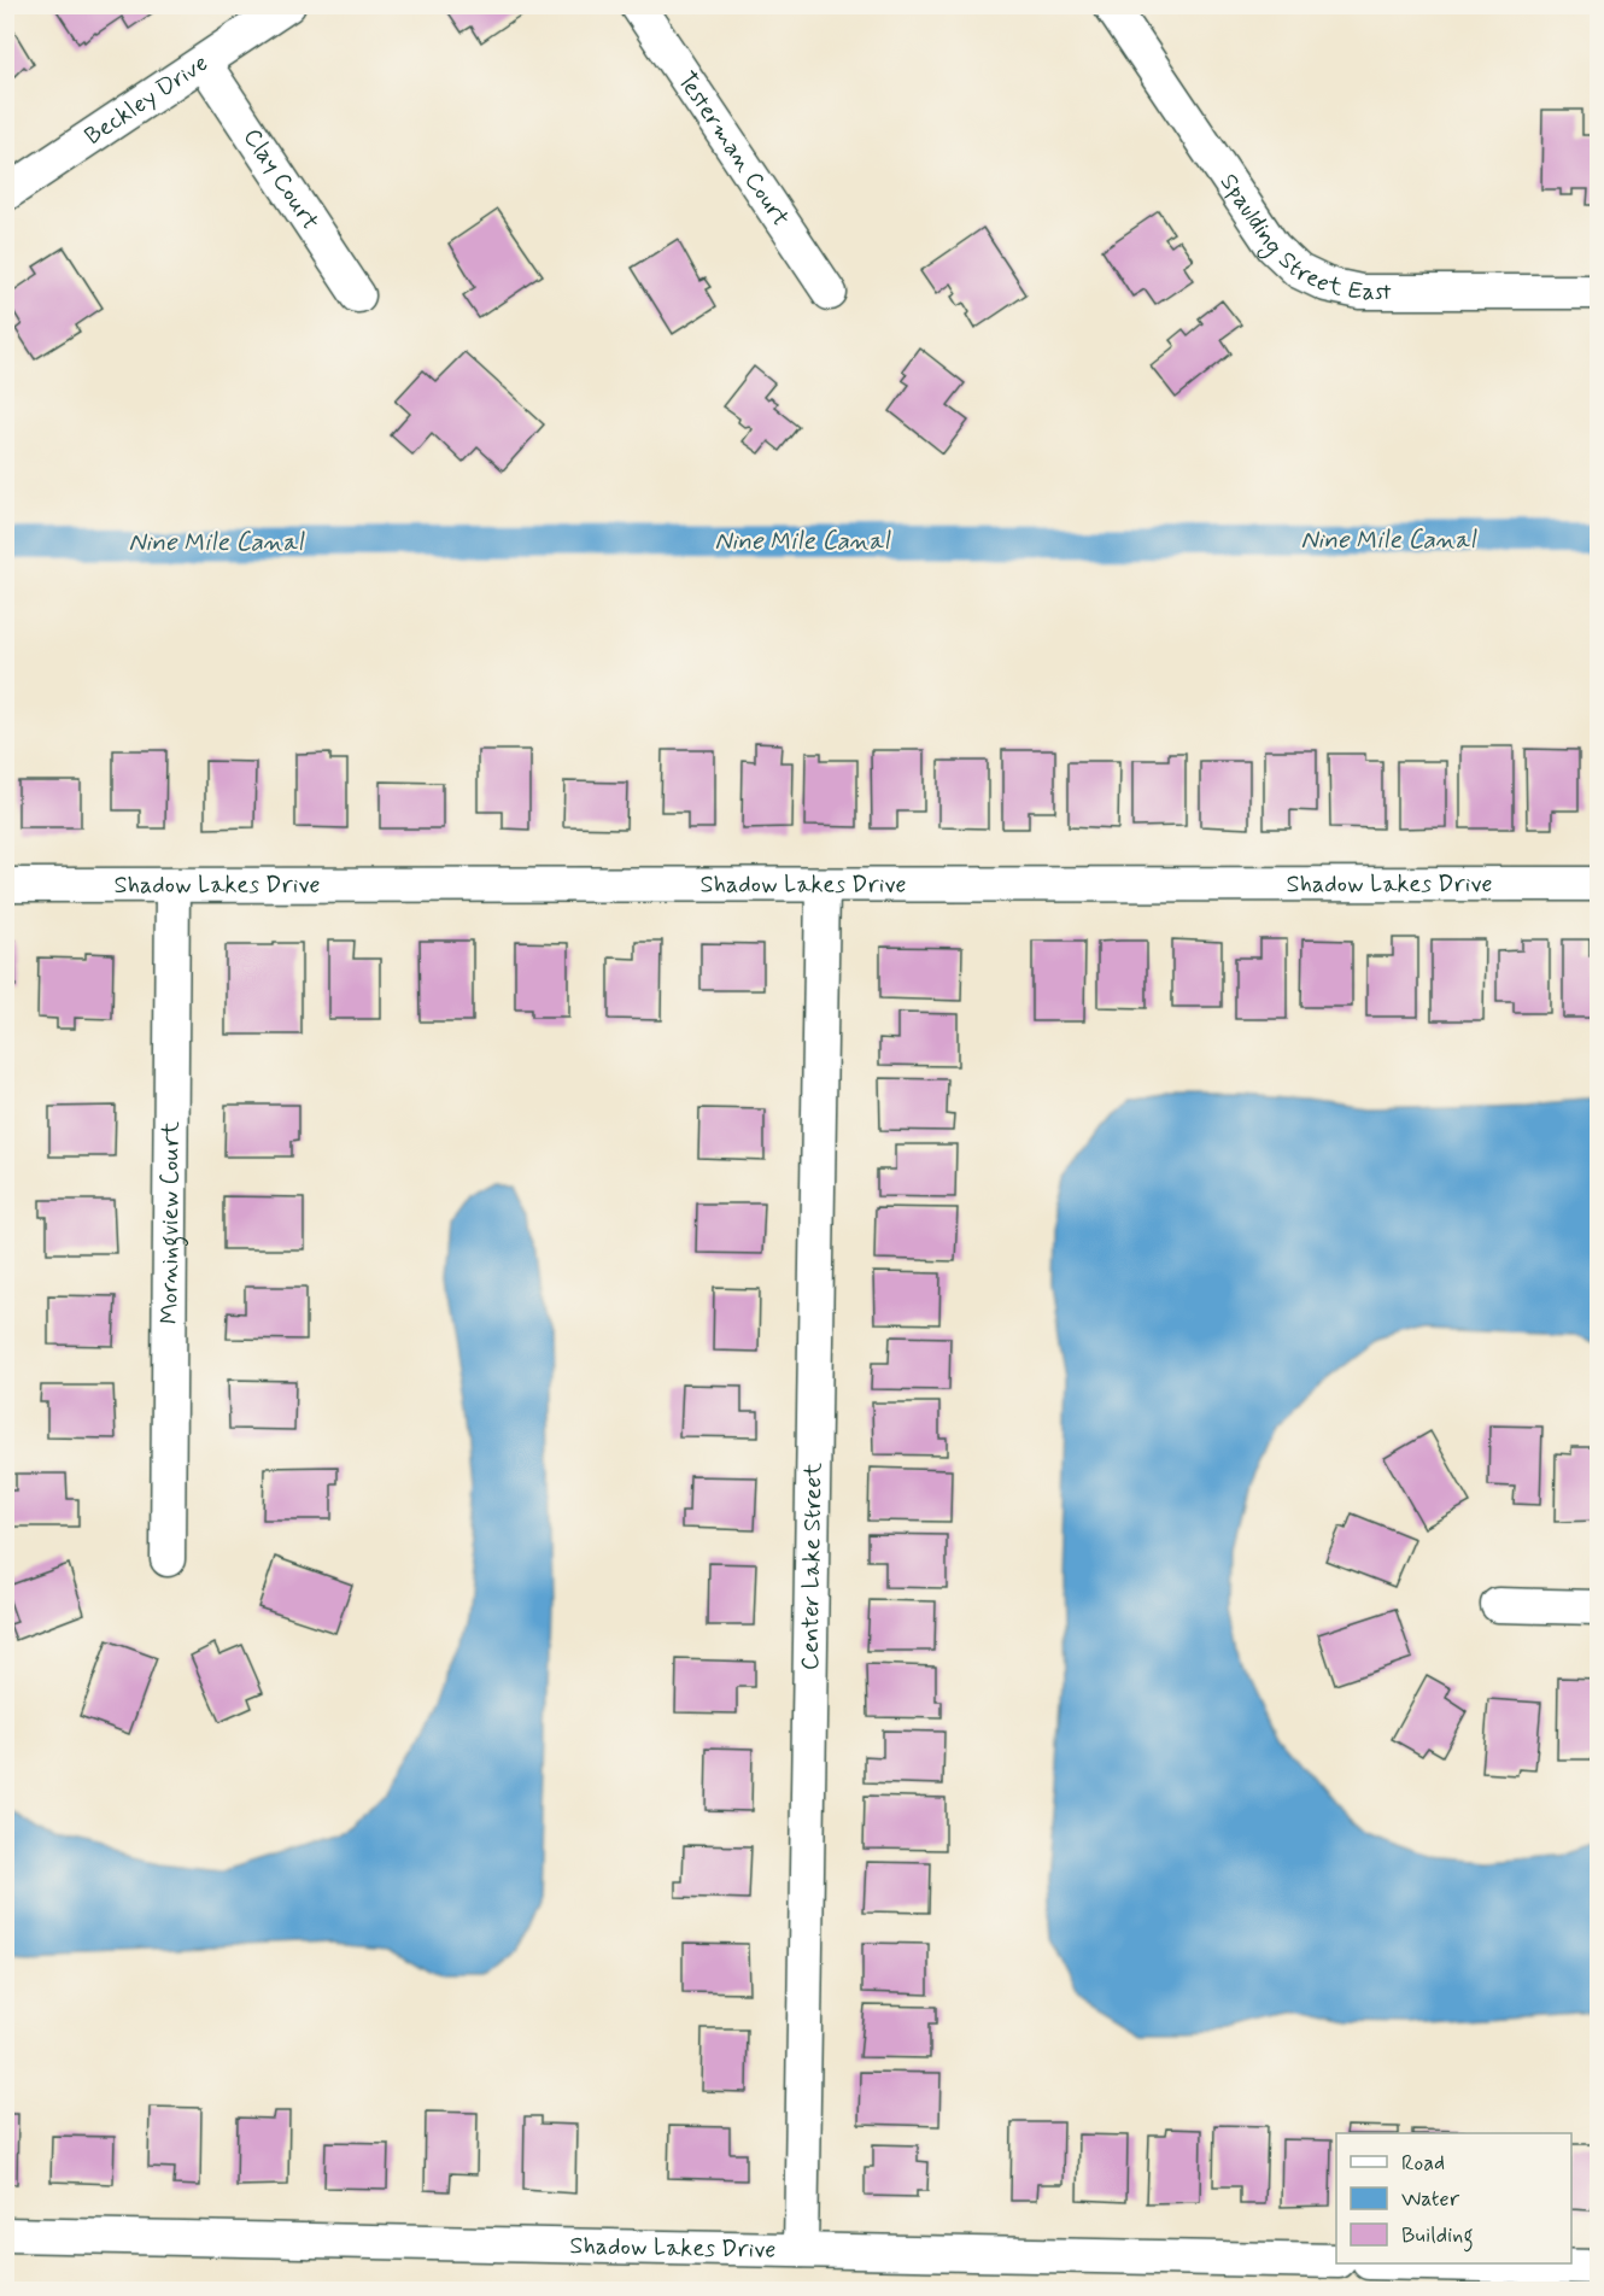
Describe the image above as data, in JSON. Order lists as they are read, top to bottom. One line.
{"streets":{"street":["Beckley Drive","Testerman Court","Clay Court","Spaulding Street East","Shadow Lakes Drive","Morningview Court","Center Lake Street"]},"crossings":[["Beckley Drive","Clay Court"],["Shadow Lakes Drive","Morningview Court"],["Shadow Lakes Drive","Center Lake Street"]],"water":["Nine Mile Canal"],"legend":["Road","Water","Building"]}
